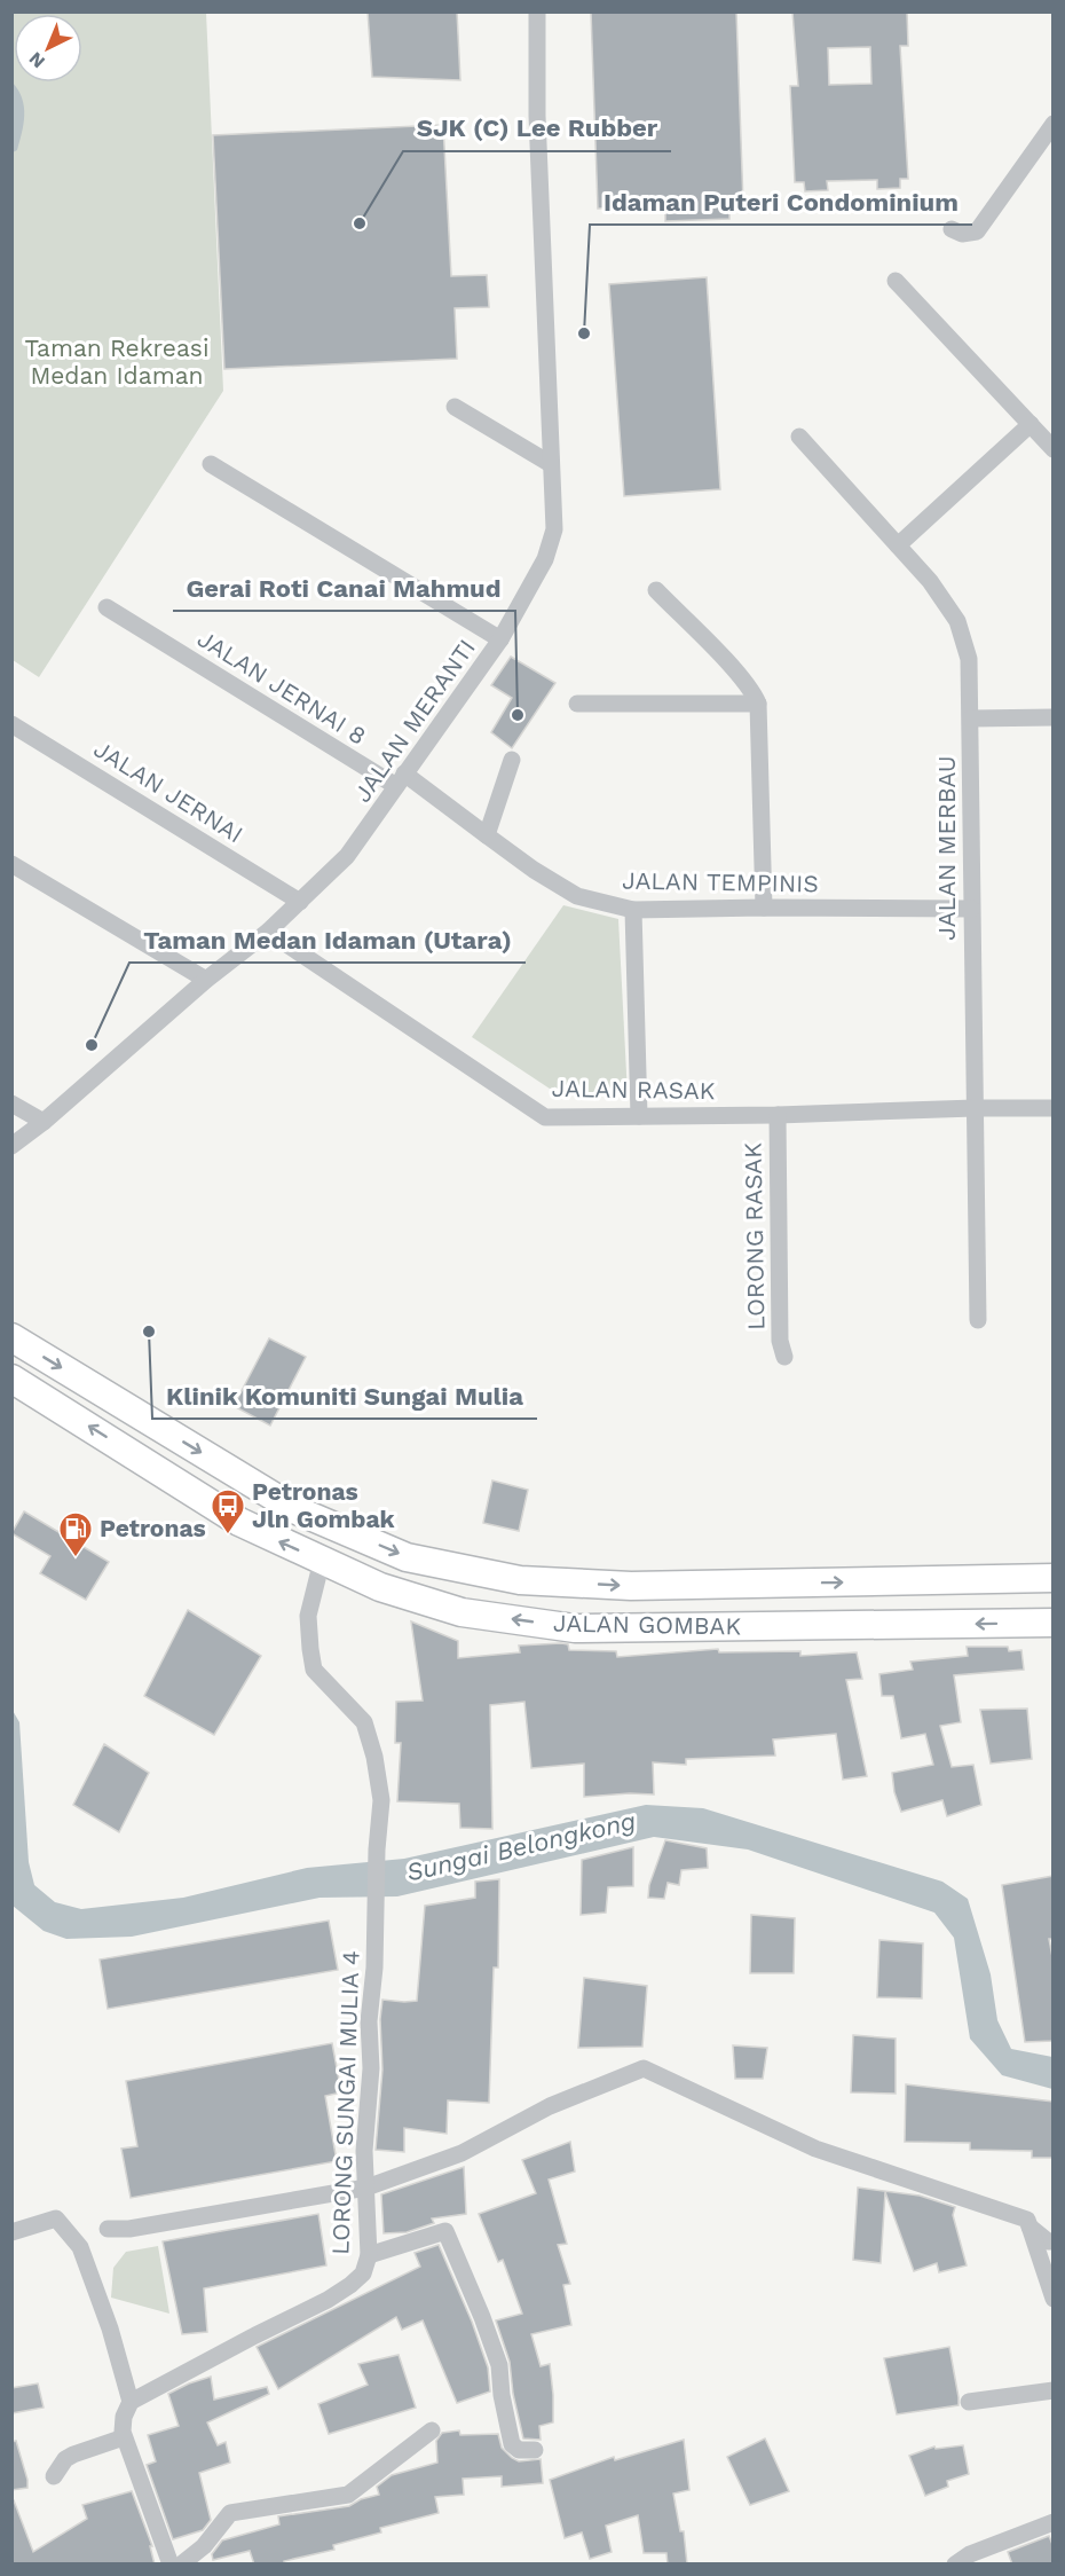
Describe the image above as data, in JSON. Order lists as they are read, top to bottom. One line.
{"streets":{"main road":["JALAN GOMBAK"],"street":["JALAN JERNAI 8","JALAN MERANTI","JALAN JERNAI","JALAN MERBAU","JALAN TEMPINIS","JALAN RASAK","LORONG RASAK","LORONG SUNGAI MULIA 4"]},"crossings":[["JALAN JERNAI 8","JALAN MERANTI"],["JALAN JERNAI 8","JALAN TEMPINIS"],["JALAN MERANTI","JALAN JERNAI"],["JALAN MERANTI","JALAN RASAK"],["JALAN MERBAU","JALAN TEMPINIS"],["JALAN MERBAU","JALAN RASAK"],["JALAN RASAK","LORONG RASAK"],["JALAN GOMBAK","LORONG SUNGAI MULIA 4"]],"water":["Sungai Belongkong"],"parks":["Taman Rekreasi Medan Idaman"],"places":{"other":["SJK (C) Lee Rubber","Idaman Puteri Condominium","Gerai Roti Canai Mahmud","Taman Medan Idaman (Utara)","Klinik Komuniti Sungai Mulia"],"bus stop":["Petronas Jln Gombak"],"fuel station":["Petronas"]},"north":"bottom left"}
